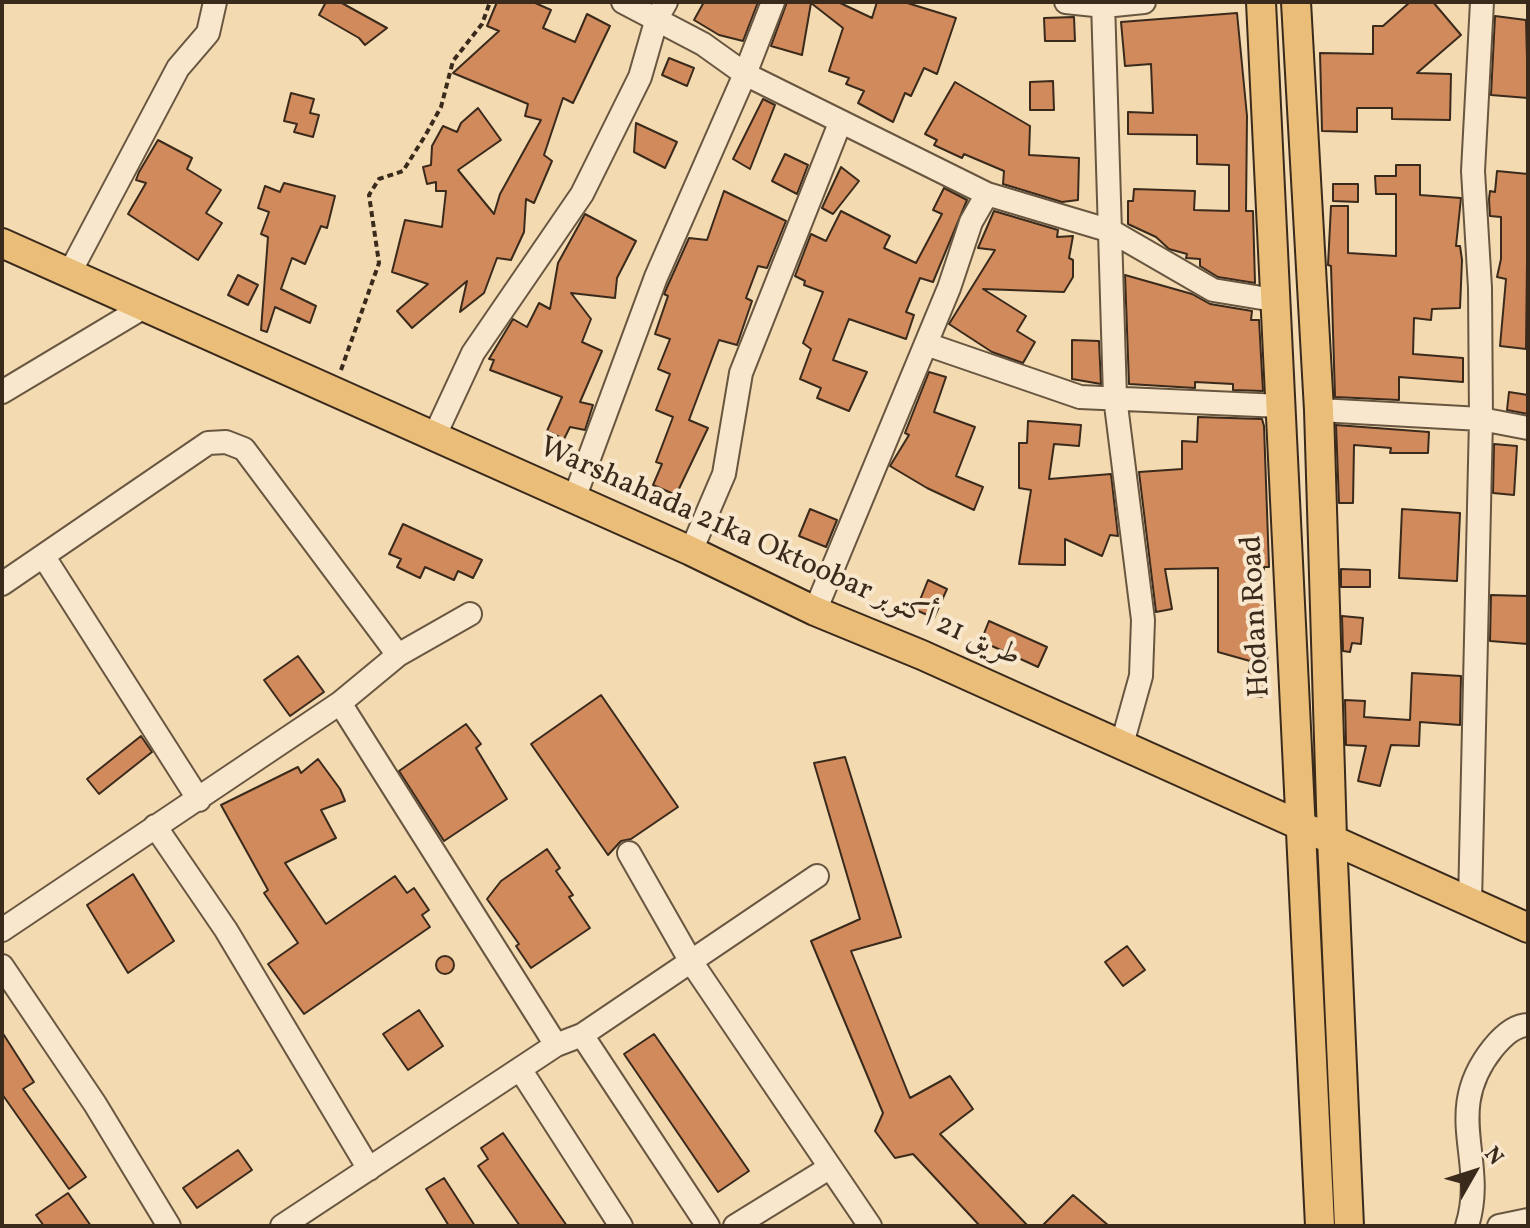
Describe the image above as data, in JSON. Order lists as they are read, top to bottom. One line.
{"streets":{"main road":["Warshahada 21ka Oktoobar طريق 21 أكتوبر","Hodan Road"]},"crossings":[["Warshahada 21ka Oktoobar طريق 21 أكتوبر","Hodan Road"]],"north":"top right"}
